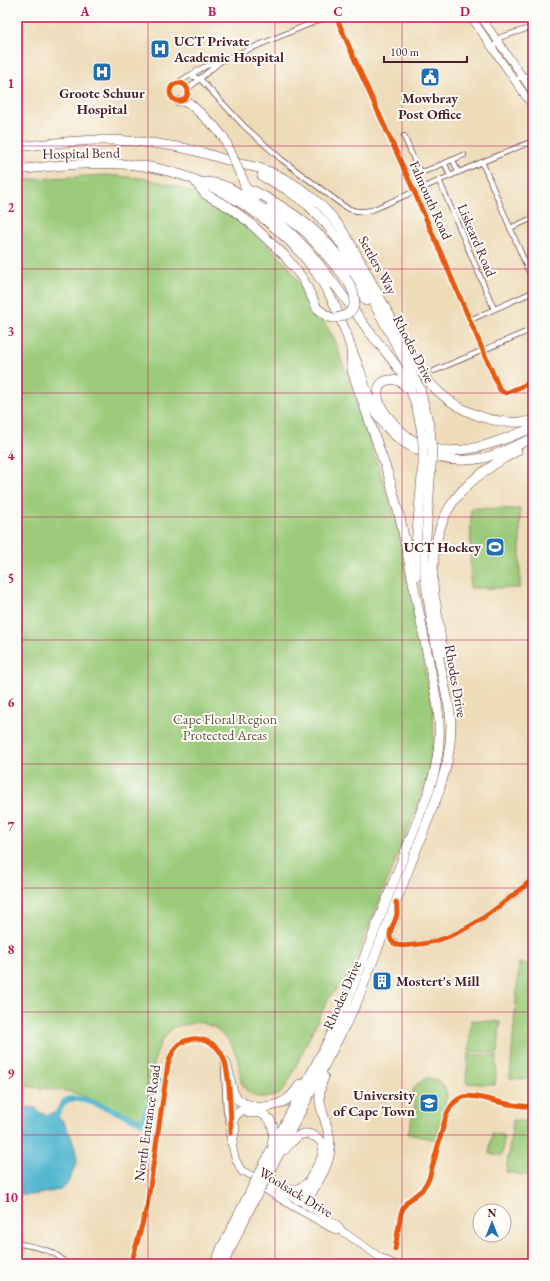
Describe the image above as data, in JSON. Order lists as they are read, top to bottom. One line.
{"streets":{"highway":["Hospital Bend","Settlers Way","Rhodes Drive"],"main road":["Woolsack Drive"],"street":["Falmouth Road","Liskeard Road","North Entrance Road"]},"crossings":[["Hospital Bend","Settlers Way"],["Hospital Bend","Rhodes Drive"]],"parks":["Cape Floral Region Protected Areas"],"places":{"hospital":["UCT Private Academic Hospital","Groote Schuur Hospital"],"public building":["Mowbray Post Office"],"sports":["UCT Hockey"],"building":["Mostert's Mill"],"school or university":["University of Cape Town"]},"scale_bar":"100 m","north":"top","grid":{"columns":["A","B","C","D"],"rows":["1","2","3","4","5","6","7","8","9","10"]}}
